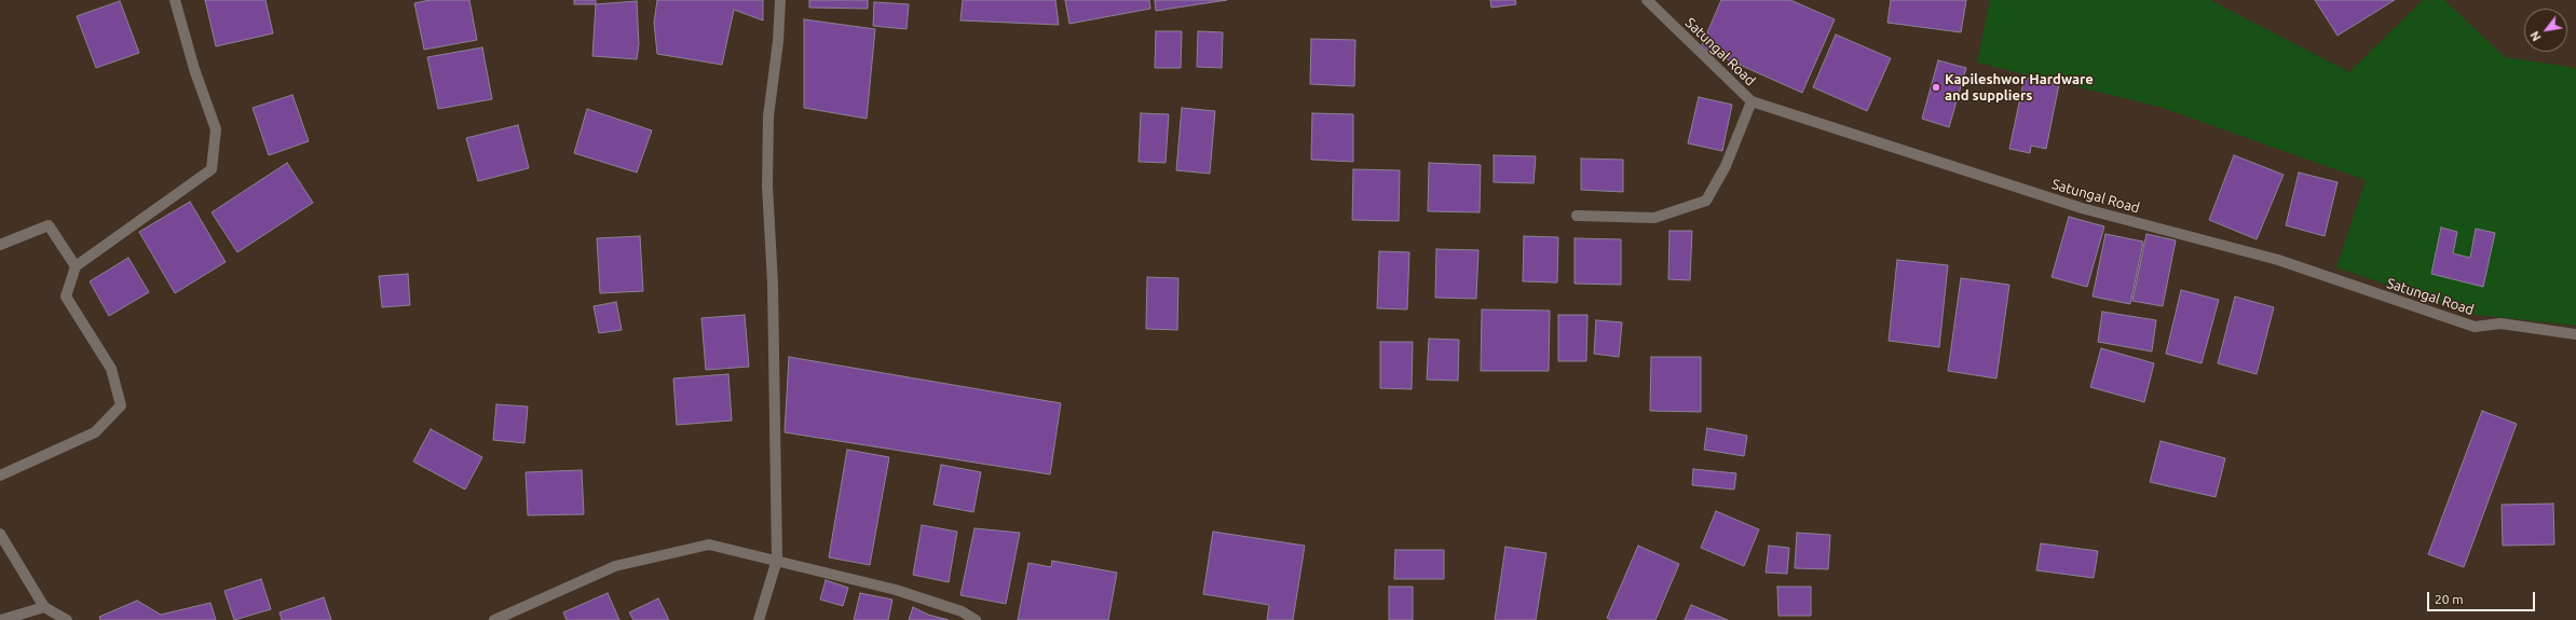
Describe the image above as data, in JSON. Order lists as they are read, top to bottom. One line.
{"streets":{"street":["Satungal Road"]},"places":["Kapileshwor Hardware and suppliers"],"scale_bar":"20 m","north":"bottom left"}
